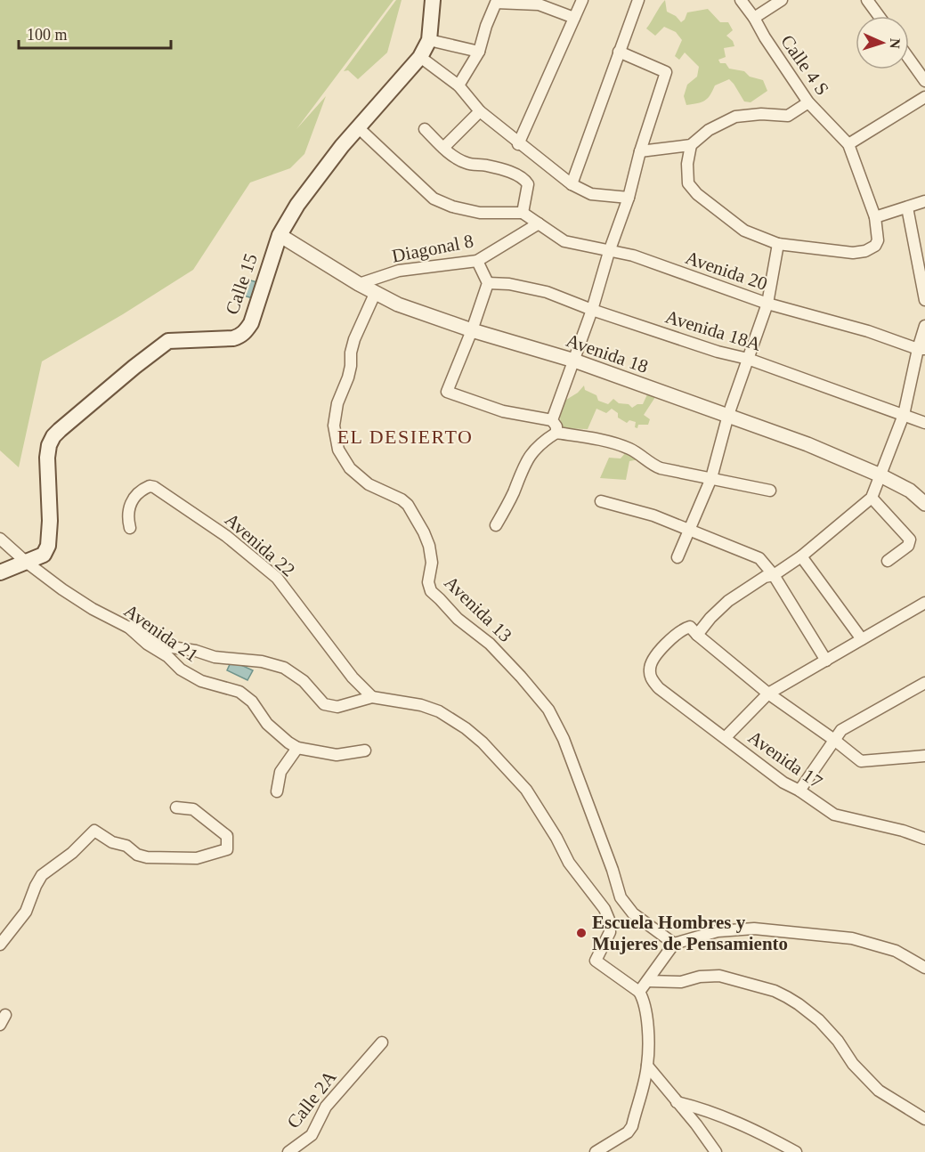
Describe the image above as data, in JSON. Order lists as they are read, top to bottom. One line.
{"streets":{"main road":["Calle 15"],"street":["Calle 4 S","Diagonal 8","Avenida 20","Avenida 18A","Avenida 18","Avenida 22","Avenida 13","Avenida 21","Avenida 17","Calle 2A"]},"crossings":[["Diagonal 8","Avenida 20"],["Diagonal 8","Avenida 18"],["Calle 15","Avenida 18"],["Calle 15","Avenida 21"],["Avenida 18","Avenida 13"]],"districts":["EL DESIERTO"],"places":["Escuela Hombres y Mujeres de Pensamiento"],"scale_bar":"100 m","north":"right"}
